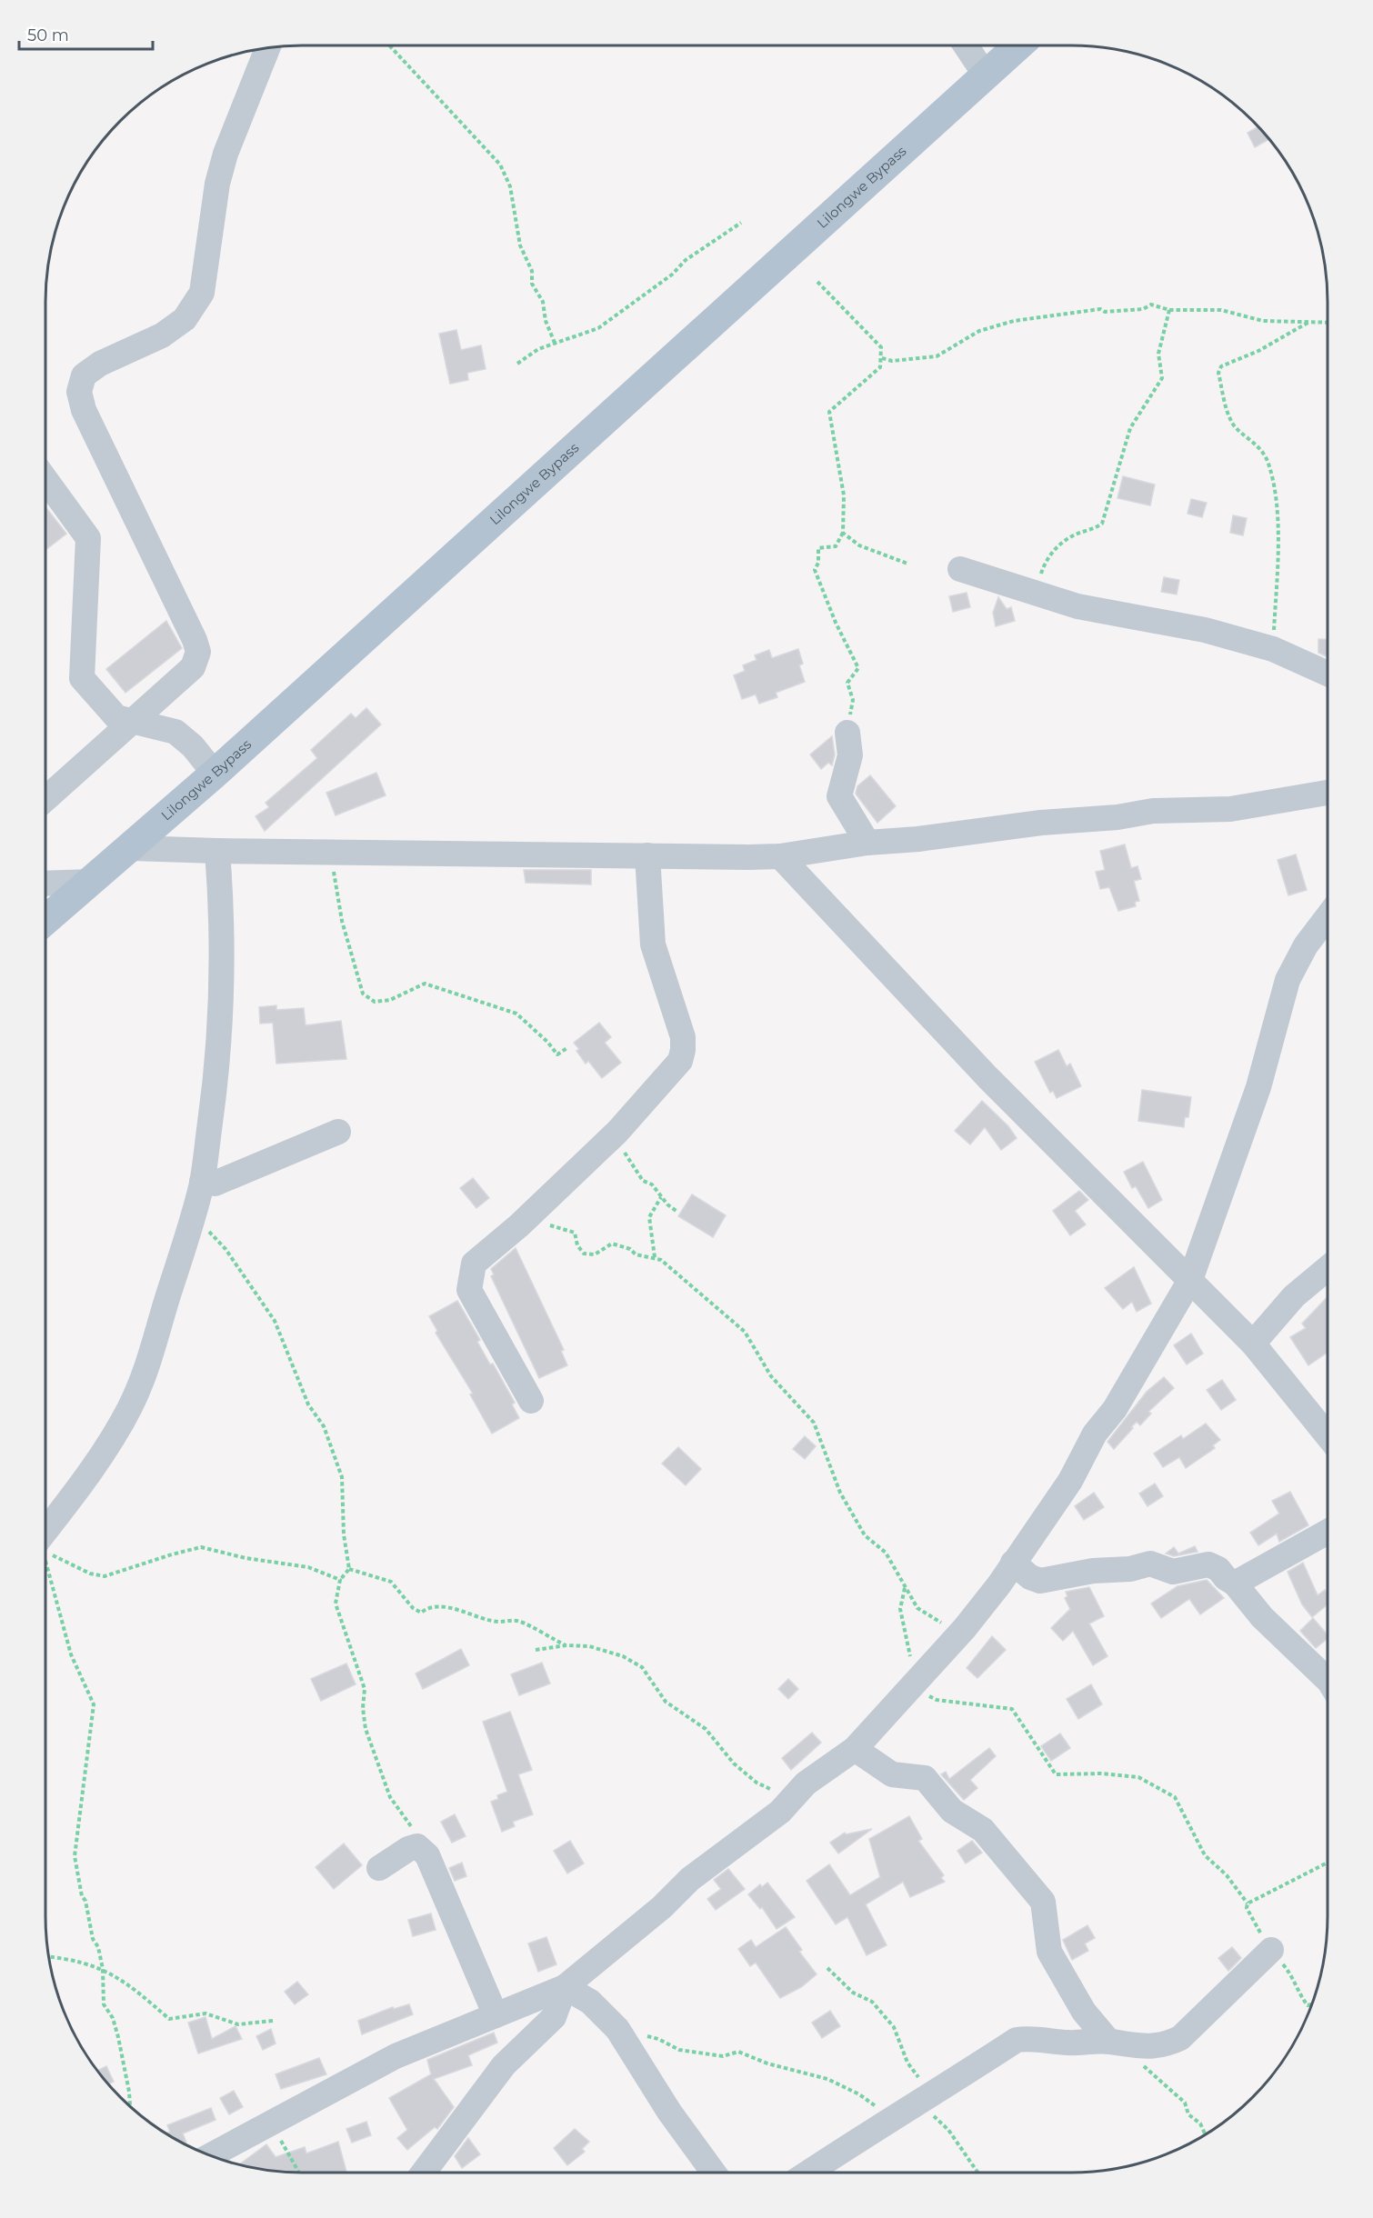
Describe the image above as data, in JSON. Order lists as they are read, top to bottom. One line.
{"streets":{"main road":["Lilongwe Bypass"]},"scale_bar":"50 m"}
